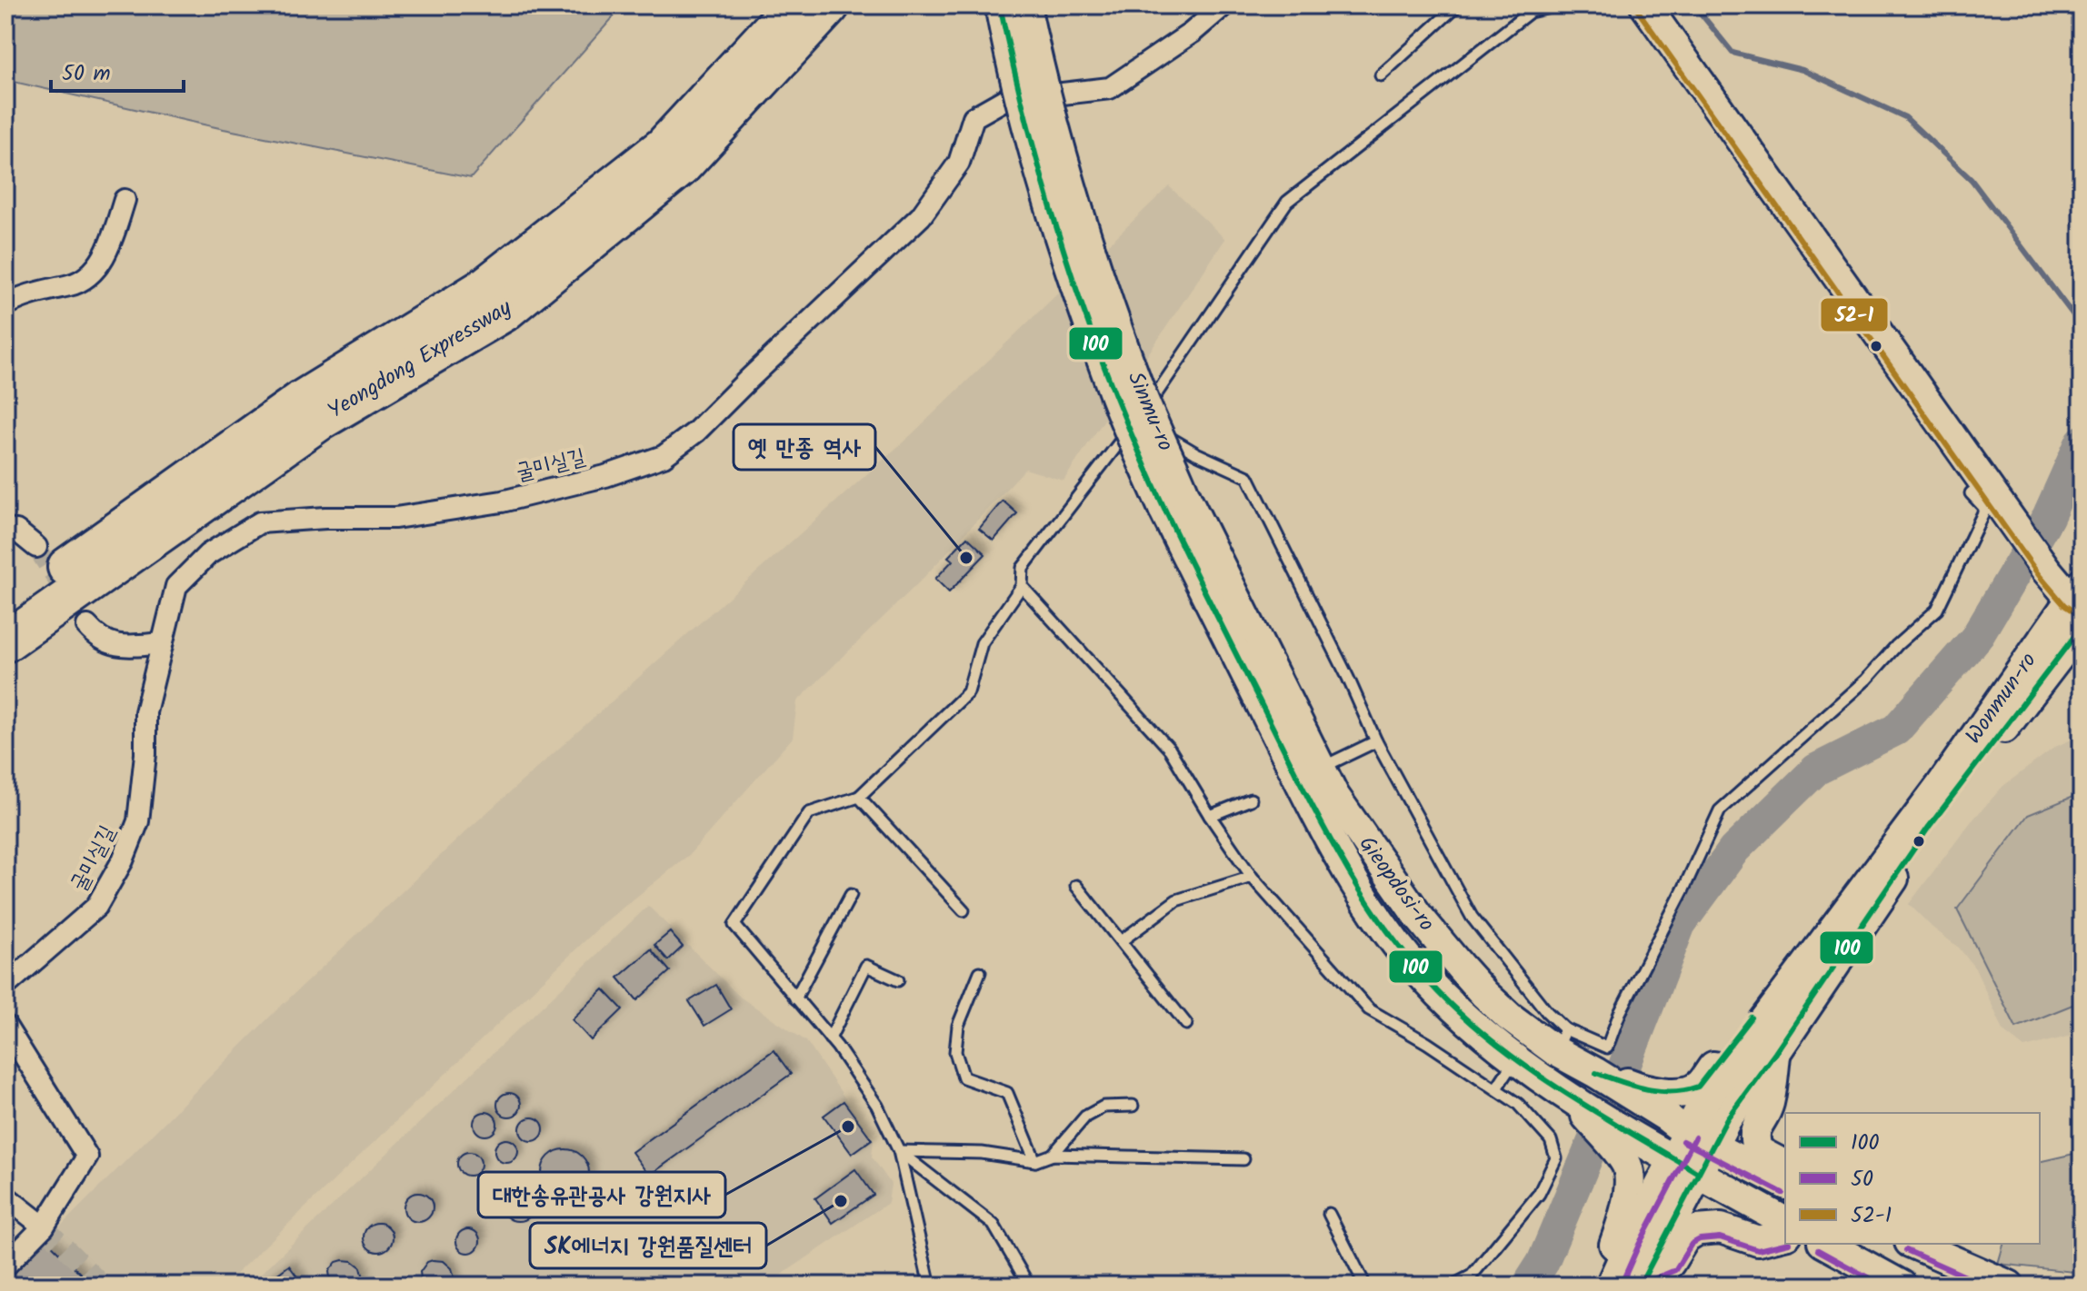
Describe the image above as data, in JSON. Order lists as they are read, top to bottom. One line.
{"streets":{"highway":["Yeongdong Expressway"],"main road":["Sinmu-ro","Wonmun-ro","Gieopdosi-ro"],"street":["굴미실길"]},"crossings":[["Sinmu-ro","Gieopdosi-ro"],["Wonmun-ro","Gieopdosi-ro"]],"places":["옛 만종 역사","대한송유관공사 강원지사","SK에너지 강원품질센터"],"lines":["transit line 100","transit line 52-1","transit line 50"],"legend":["100","50","52-1"],"scale_bar":"50 m"}
